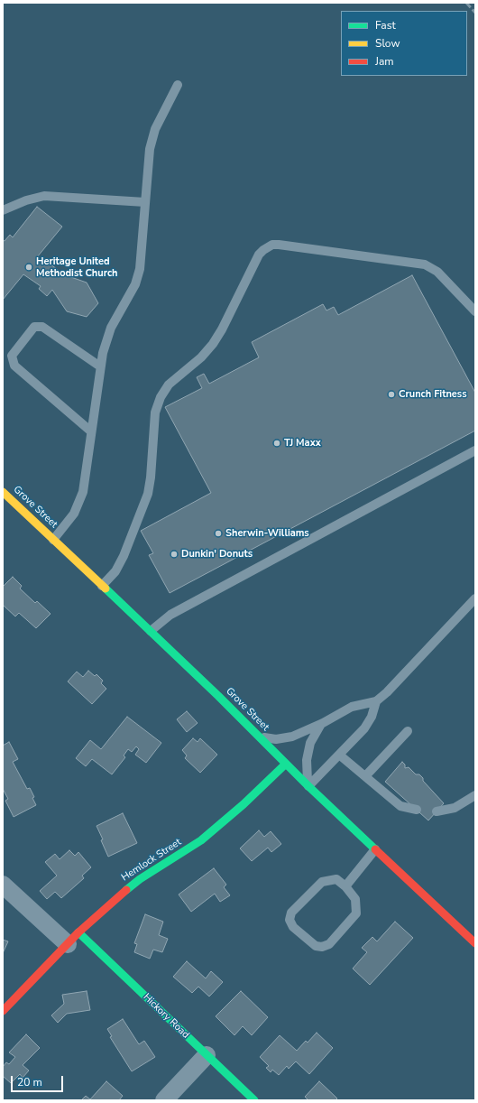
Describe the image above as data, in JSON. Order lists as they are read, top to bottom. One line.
{"streets":{"main road":["Grove Street","Hemlock Street","Hickory Road"]},"crossings":[["Grove Street","Hemlock Street"],["Hemlock Street","Hickory Road"]],"places":["Heritage United Methodist Church","Crunch Fitness","TJ Maxx","Sherwin-Williams","Dunkin' Donuts"],"legend":["Fast","Slow","Jam"],"scale_bar":"20 m"}
